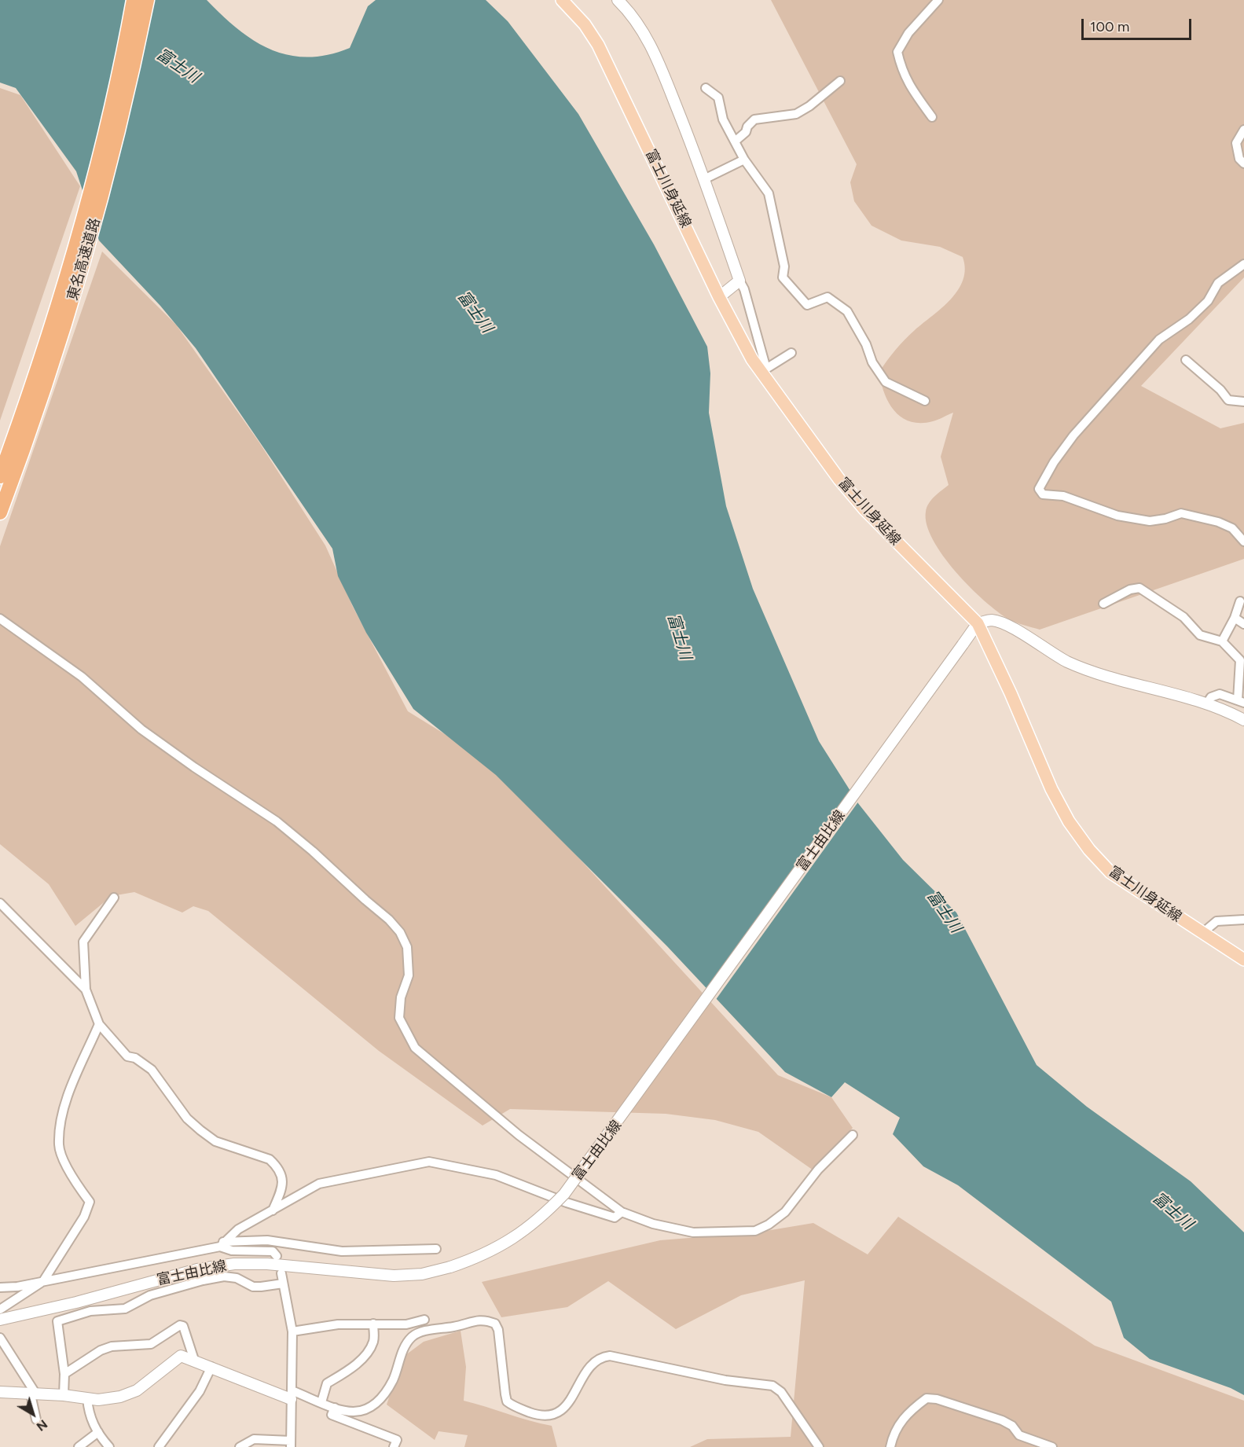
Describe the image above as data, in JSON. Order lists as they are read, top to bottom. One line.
{"streets":{"highway":["東名高速道路"],"main road":["富士川身延線","富士由比線"]},"crossings":[["富士川身延線","富士由比線"]],"water":["富士川"],"scale_bar":"100 m","north":"bottom right"}
